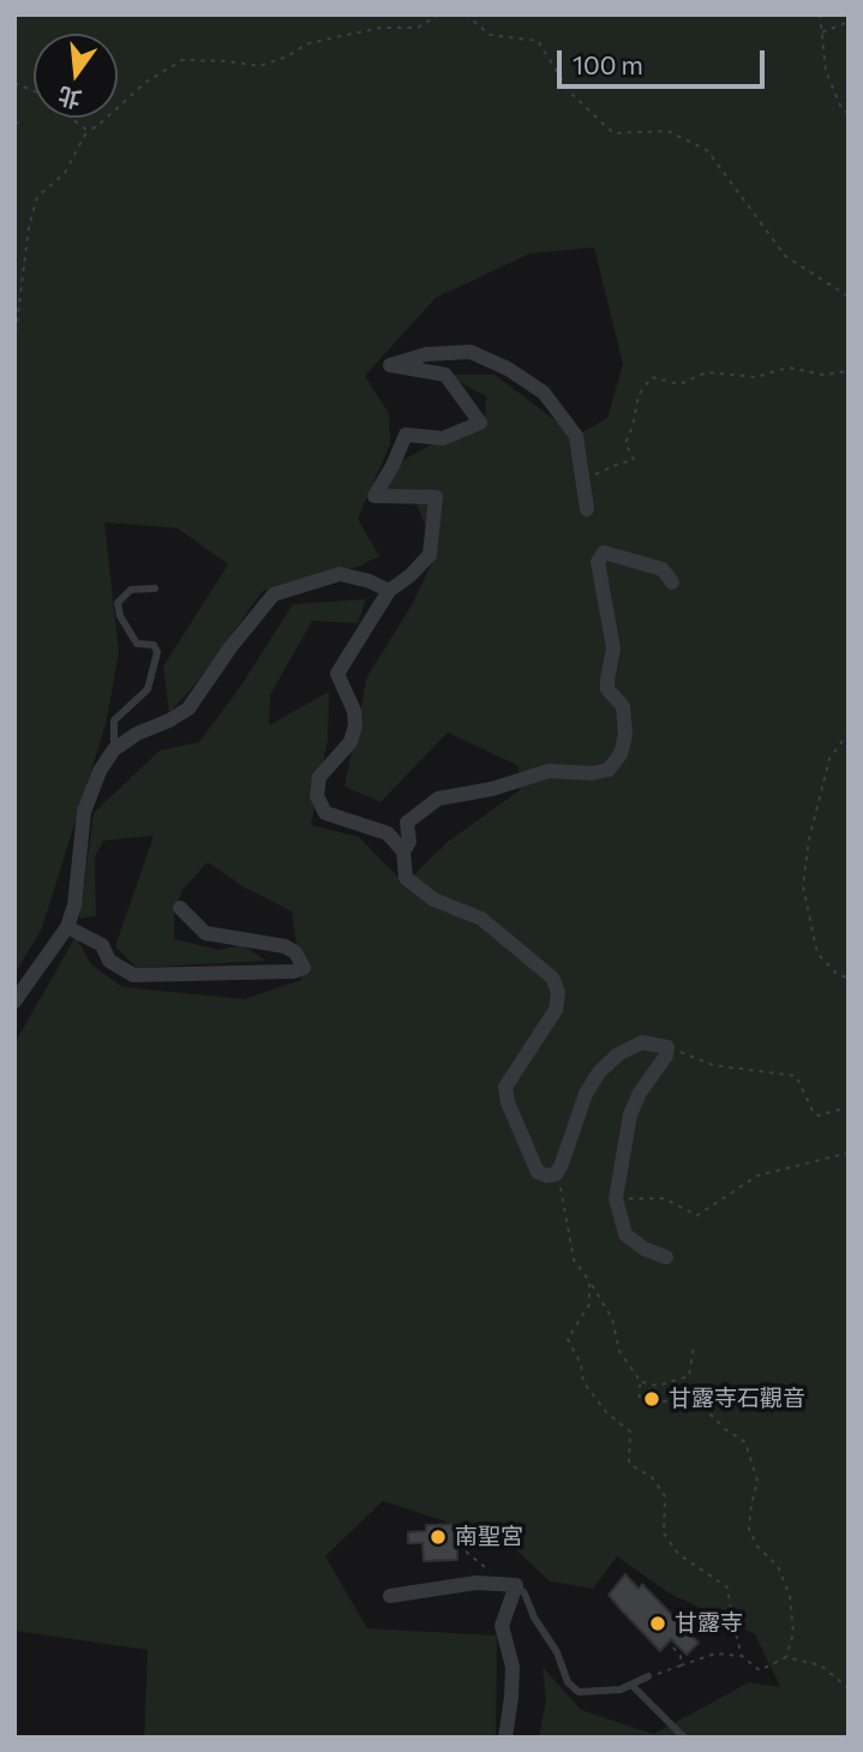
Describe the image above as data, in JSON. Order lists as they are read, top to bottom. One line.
{"places":["甘露寺石觀音","南聖宮","甘露寺"],"scale_bar":"100 m","north":"bottom"}
